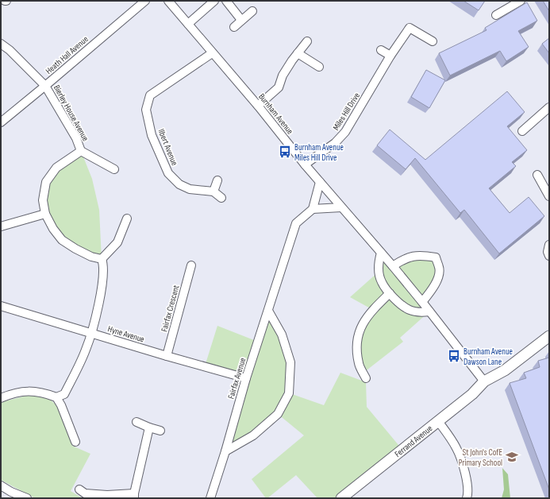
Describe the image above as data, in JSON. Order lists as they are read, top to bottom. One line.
{"streets":{"street":["Heath Hall Avenue","Miles Hill Drive","Bierley House Avenue","Burnham Avenue","Ilbert Avenue","Fairfax Crescent","Hyne Avenue","Fairfax Avenue","Ferrand Avenue"]},"crossings":[["Heath Hall Avenue","Bierley House Avenue"],["Miles Hill Drive","Burnham Avenue"],["Burnham Avenue","Ilbert Avenue"],["Burnham Avenue","Ferrand Avenue"],["Fairfax Crescent","Hyne Avenue"],["Hyne Avenue","Fairfax Avenue"]],"places":{"bus stop":["Burnham Avenue Miles Hill Drive","Burnham Avenue Dawson Lane"],"school or university":["St John's CofE Primary School"]}}
